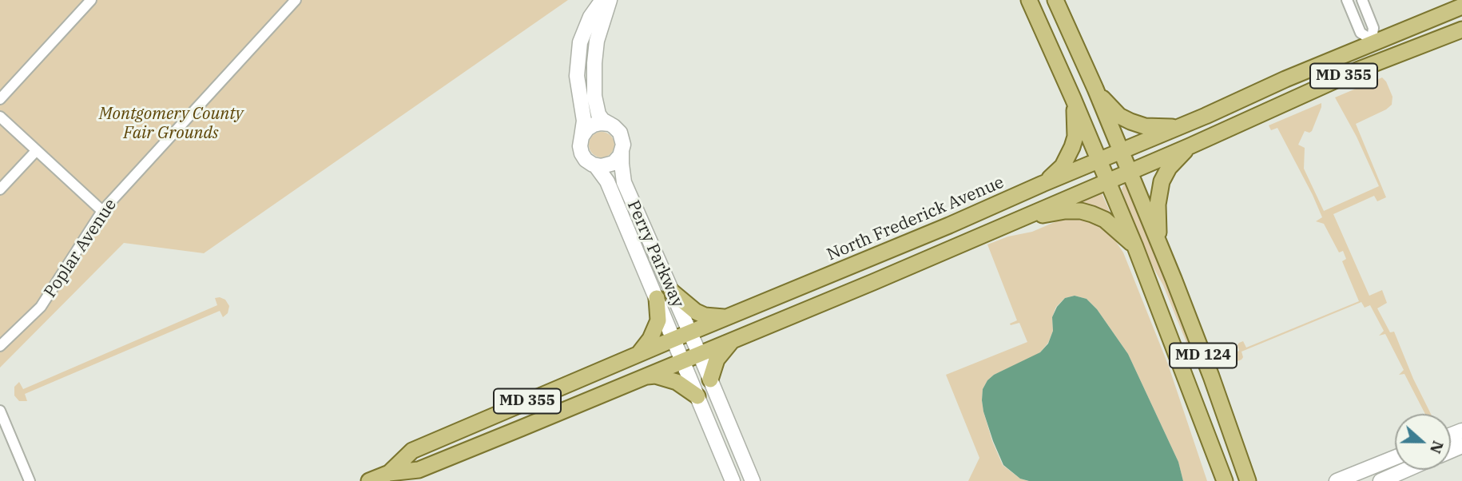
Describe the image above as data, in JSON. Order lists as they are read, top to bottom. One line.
{"streets":{"main road":["MD 355","North Frederick Avenue","MD 124"],"street":["Poplar Avenue","Perry Parkway"]},"crossings":[["North Frederick Avenue","Perry Parkway"],["North Frederick Avenue","MD 124"]],"parks":["Montgomery County Fair Grounds"],"north":"right"}
